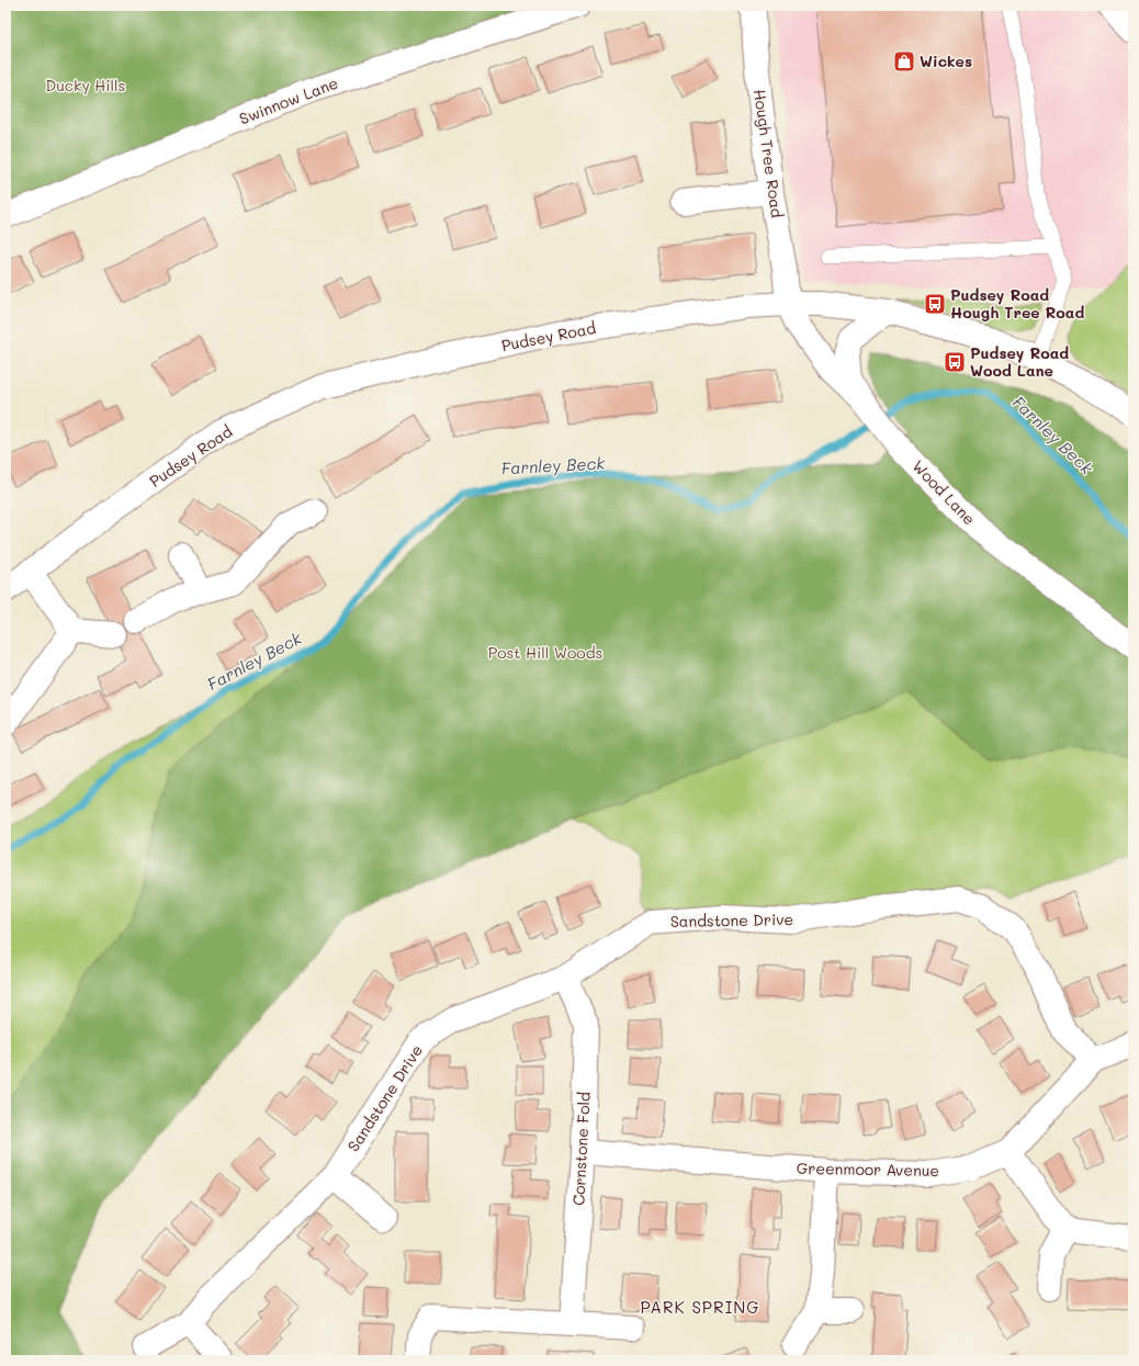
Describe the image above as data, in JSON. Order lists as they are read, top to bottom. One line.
{"streets":{"main road":["Swinnow Lane","Hough Tree Road","Pudsey Road","Wood Lane","Sandstone Drive","Cornstone Fold","Greenmoor Avenue"]},"crossings":[["Hough Tree Road","Pudsey Road"],["Hough Tree Road","Wood Lane"],["Pudsey Road","Wood Lane"],["Sandstone Drive","Cornstone Fold"],["Sandstone Drive","Greenmoor Avenue"],["Cornstone Fold","Greenmoor Avenue"]],"districts":["PARK SPRING"],"water":["Farnley Beck"],"parks":["Ducky Hills","Post Hill Woods"],"places":{"shop":["Wickes"],"bus stop":["Pudsey Road Hough Tree Road","Pudsey Road Wood Lane"]}}
